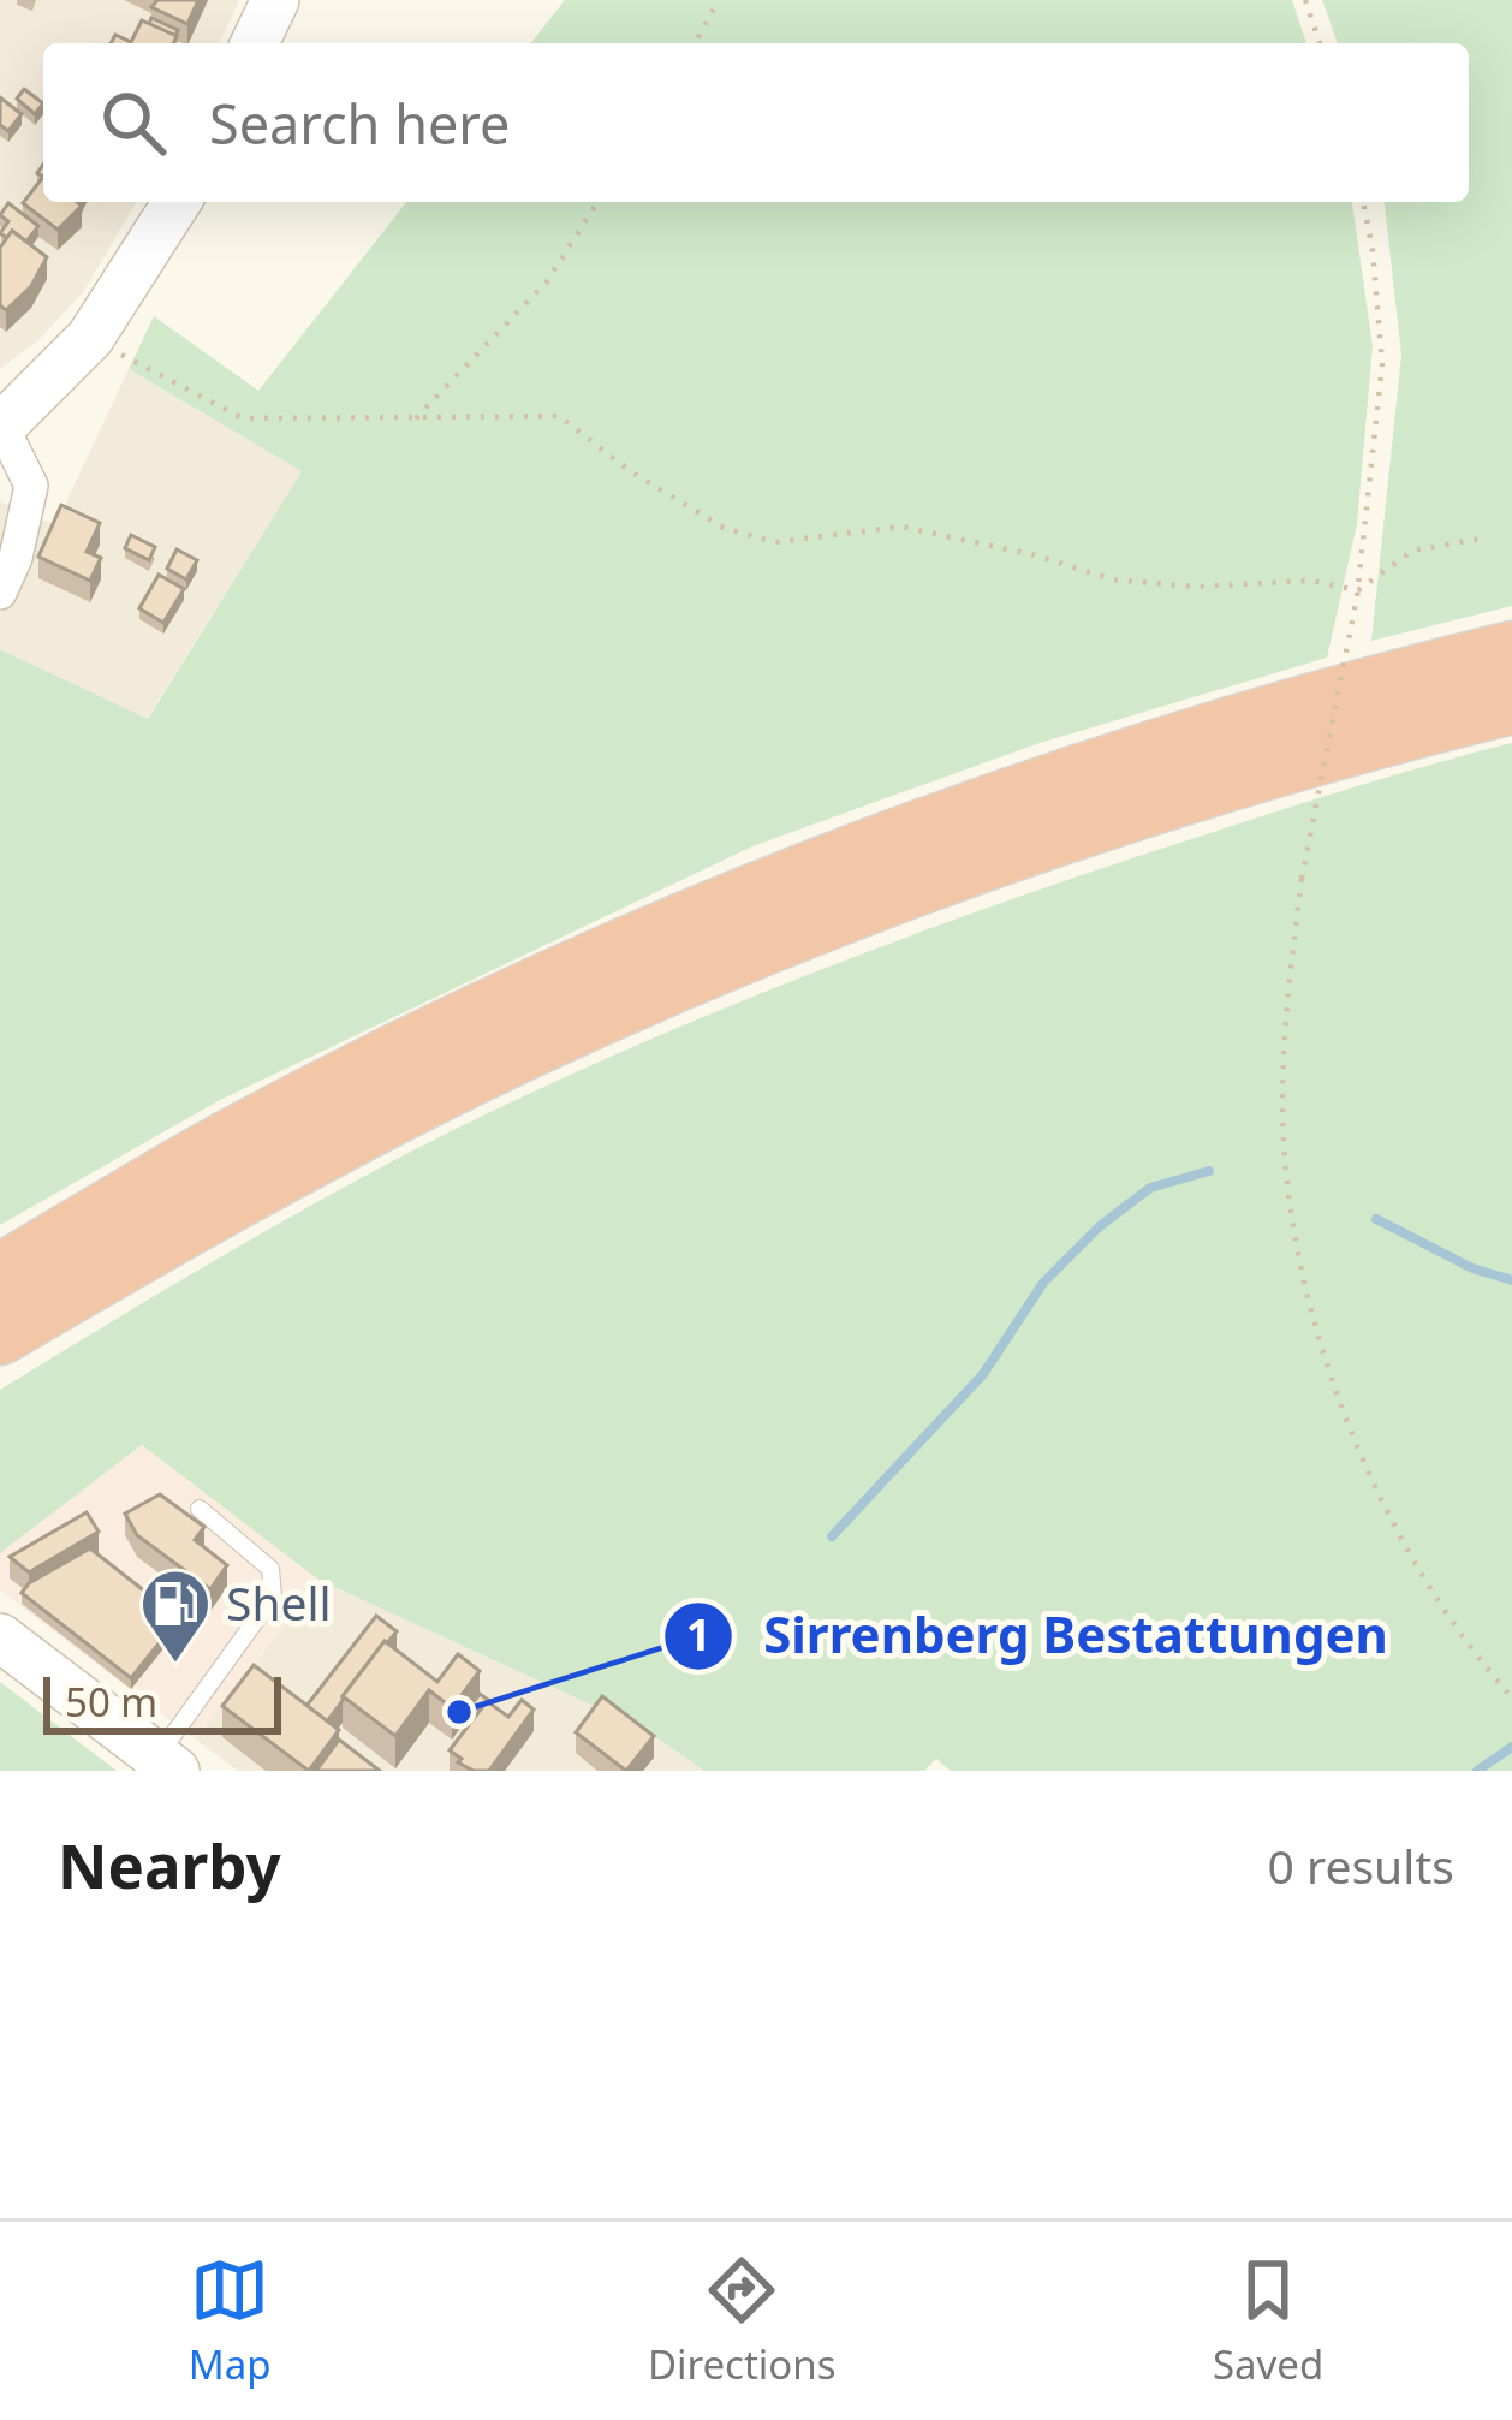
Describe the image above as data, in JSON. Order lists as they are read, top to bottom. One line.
{"places":{"fuel station":["Shell"],"other":["Sirrenberg Bestattungen"]},"scale_bar":"50 m","page":{"search":"Search here","scale":"50 m","heading":["Nearby","0 results"],"nav":["Map","Directions","Saved"]}}
